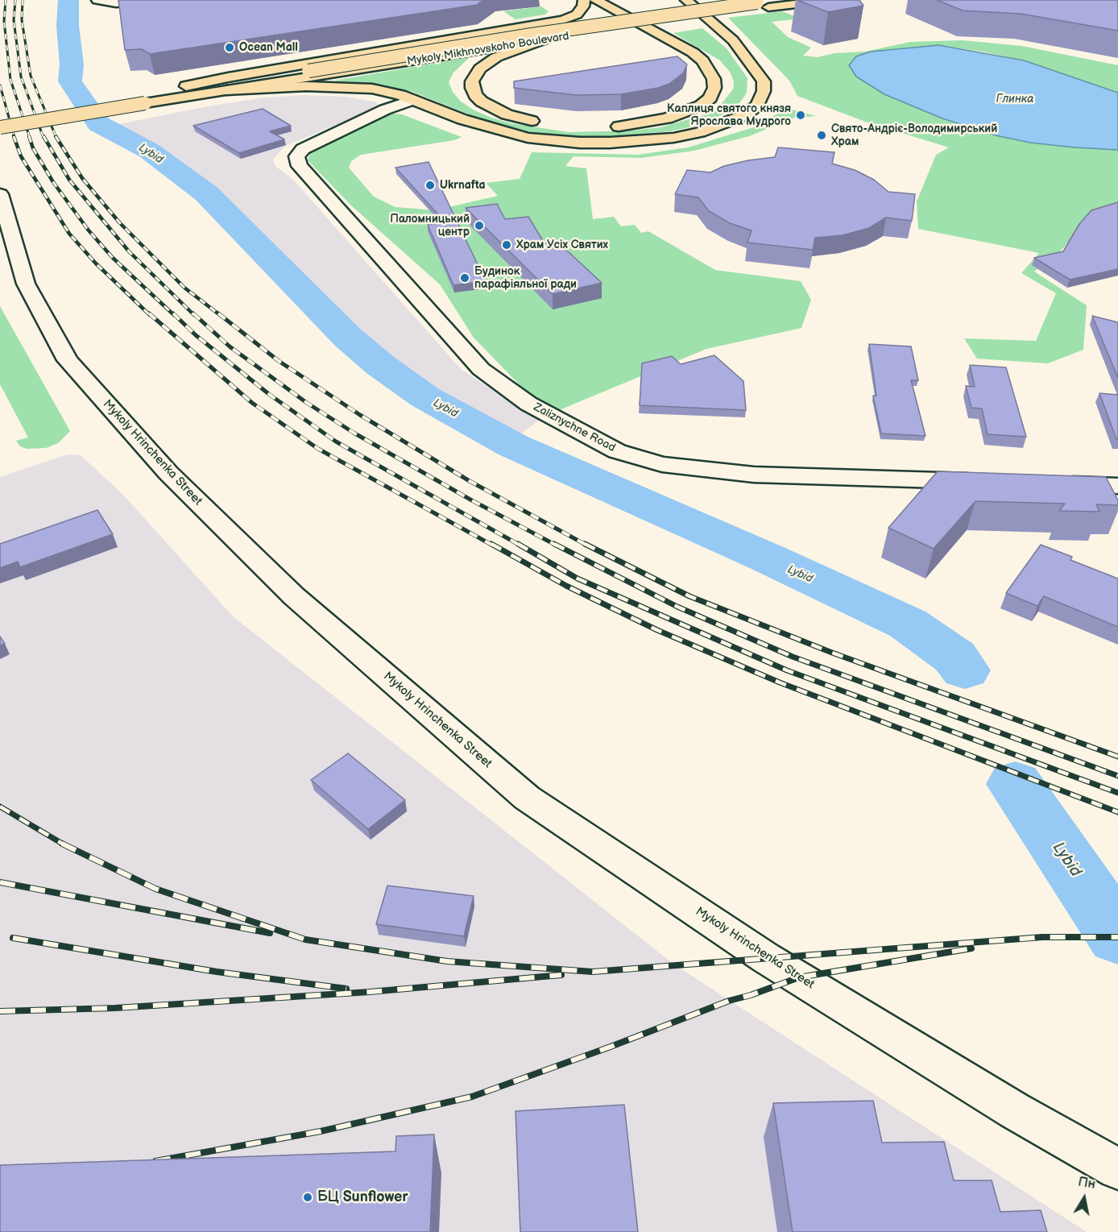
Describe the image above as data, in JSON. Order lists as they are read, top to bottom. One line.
{"streets":{"main road":["Mykoly Mikhnovskoho Boulevard","Zaliznychne Road","Mykoly Hrinchenka Street"]},"water":["Глинка","Lybid"],"places":["Ocean Mall","Каплиця святого князя Ярослава Мудрого","Свято-Андріє-Володимирський Храм","Ukrnafta","Паломницький центр","Храм Усіх Святих","Будинок парафіяльної ради","БЦ Sunflower"],"north":"top"}
